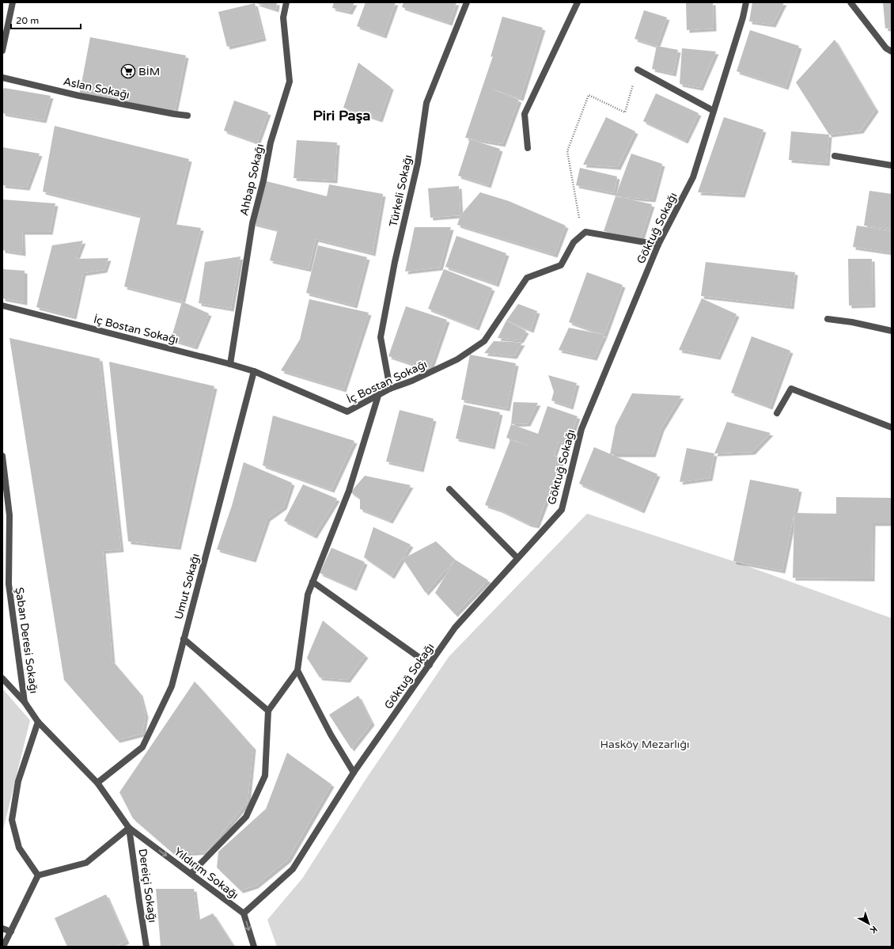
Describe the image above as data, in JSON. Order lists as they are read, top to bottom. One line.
{"streets":{"street":["Aslan Sokağı","Ahbap Sokağı","Türkeli Sokağı","Göktuğ Sokağı","İç Bostan Sokağı","Umut Sokağı","Şaban Deresi Sokağı","Yıldırım Sokağı","Dereiçi Sokağı"]},"crossings":[["Ahbap Sokağı","İç Bostan Sokağı"],["Türkeli Sokağı","İç Bostan Sokağı"],["Göktuğ Sokağı","Yıldırım Sokağı"],["İç Bostan Sokağı","Umut Sokağı"],["Umut Sokağı","Şaban Deresi Sokağı"],["Şaban Deresi Sokağı","Yıldırım Sokağı"],["Şaban Deresi Sokağı","Dereiçi Sokağı"],["Yıldırım Sokağı","Dereiçi Sokağı"]],"one_way":["Yıldırım Sokağı"],"districts":["Piri Paşa"],"parks":["Hasköy Mezarlığı"],"places":{"supermarket":["BİM"]},"scale_bar":"20 m","north":"bottom right"}
